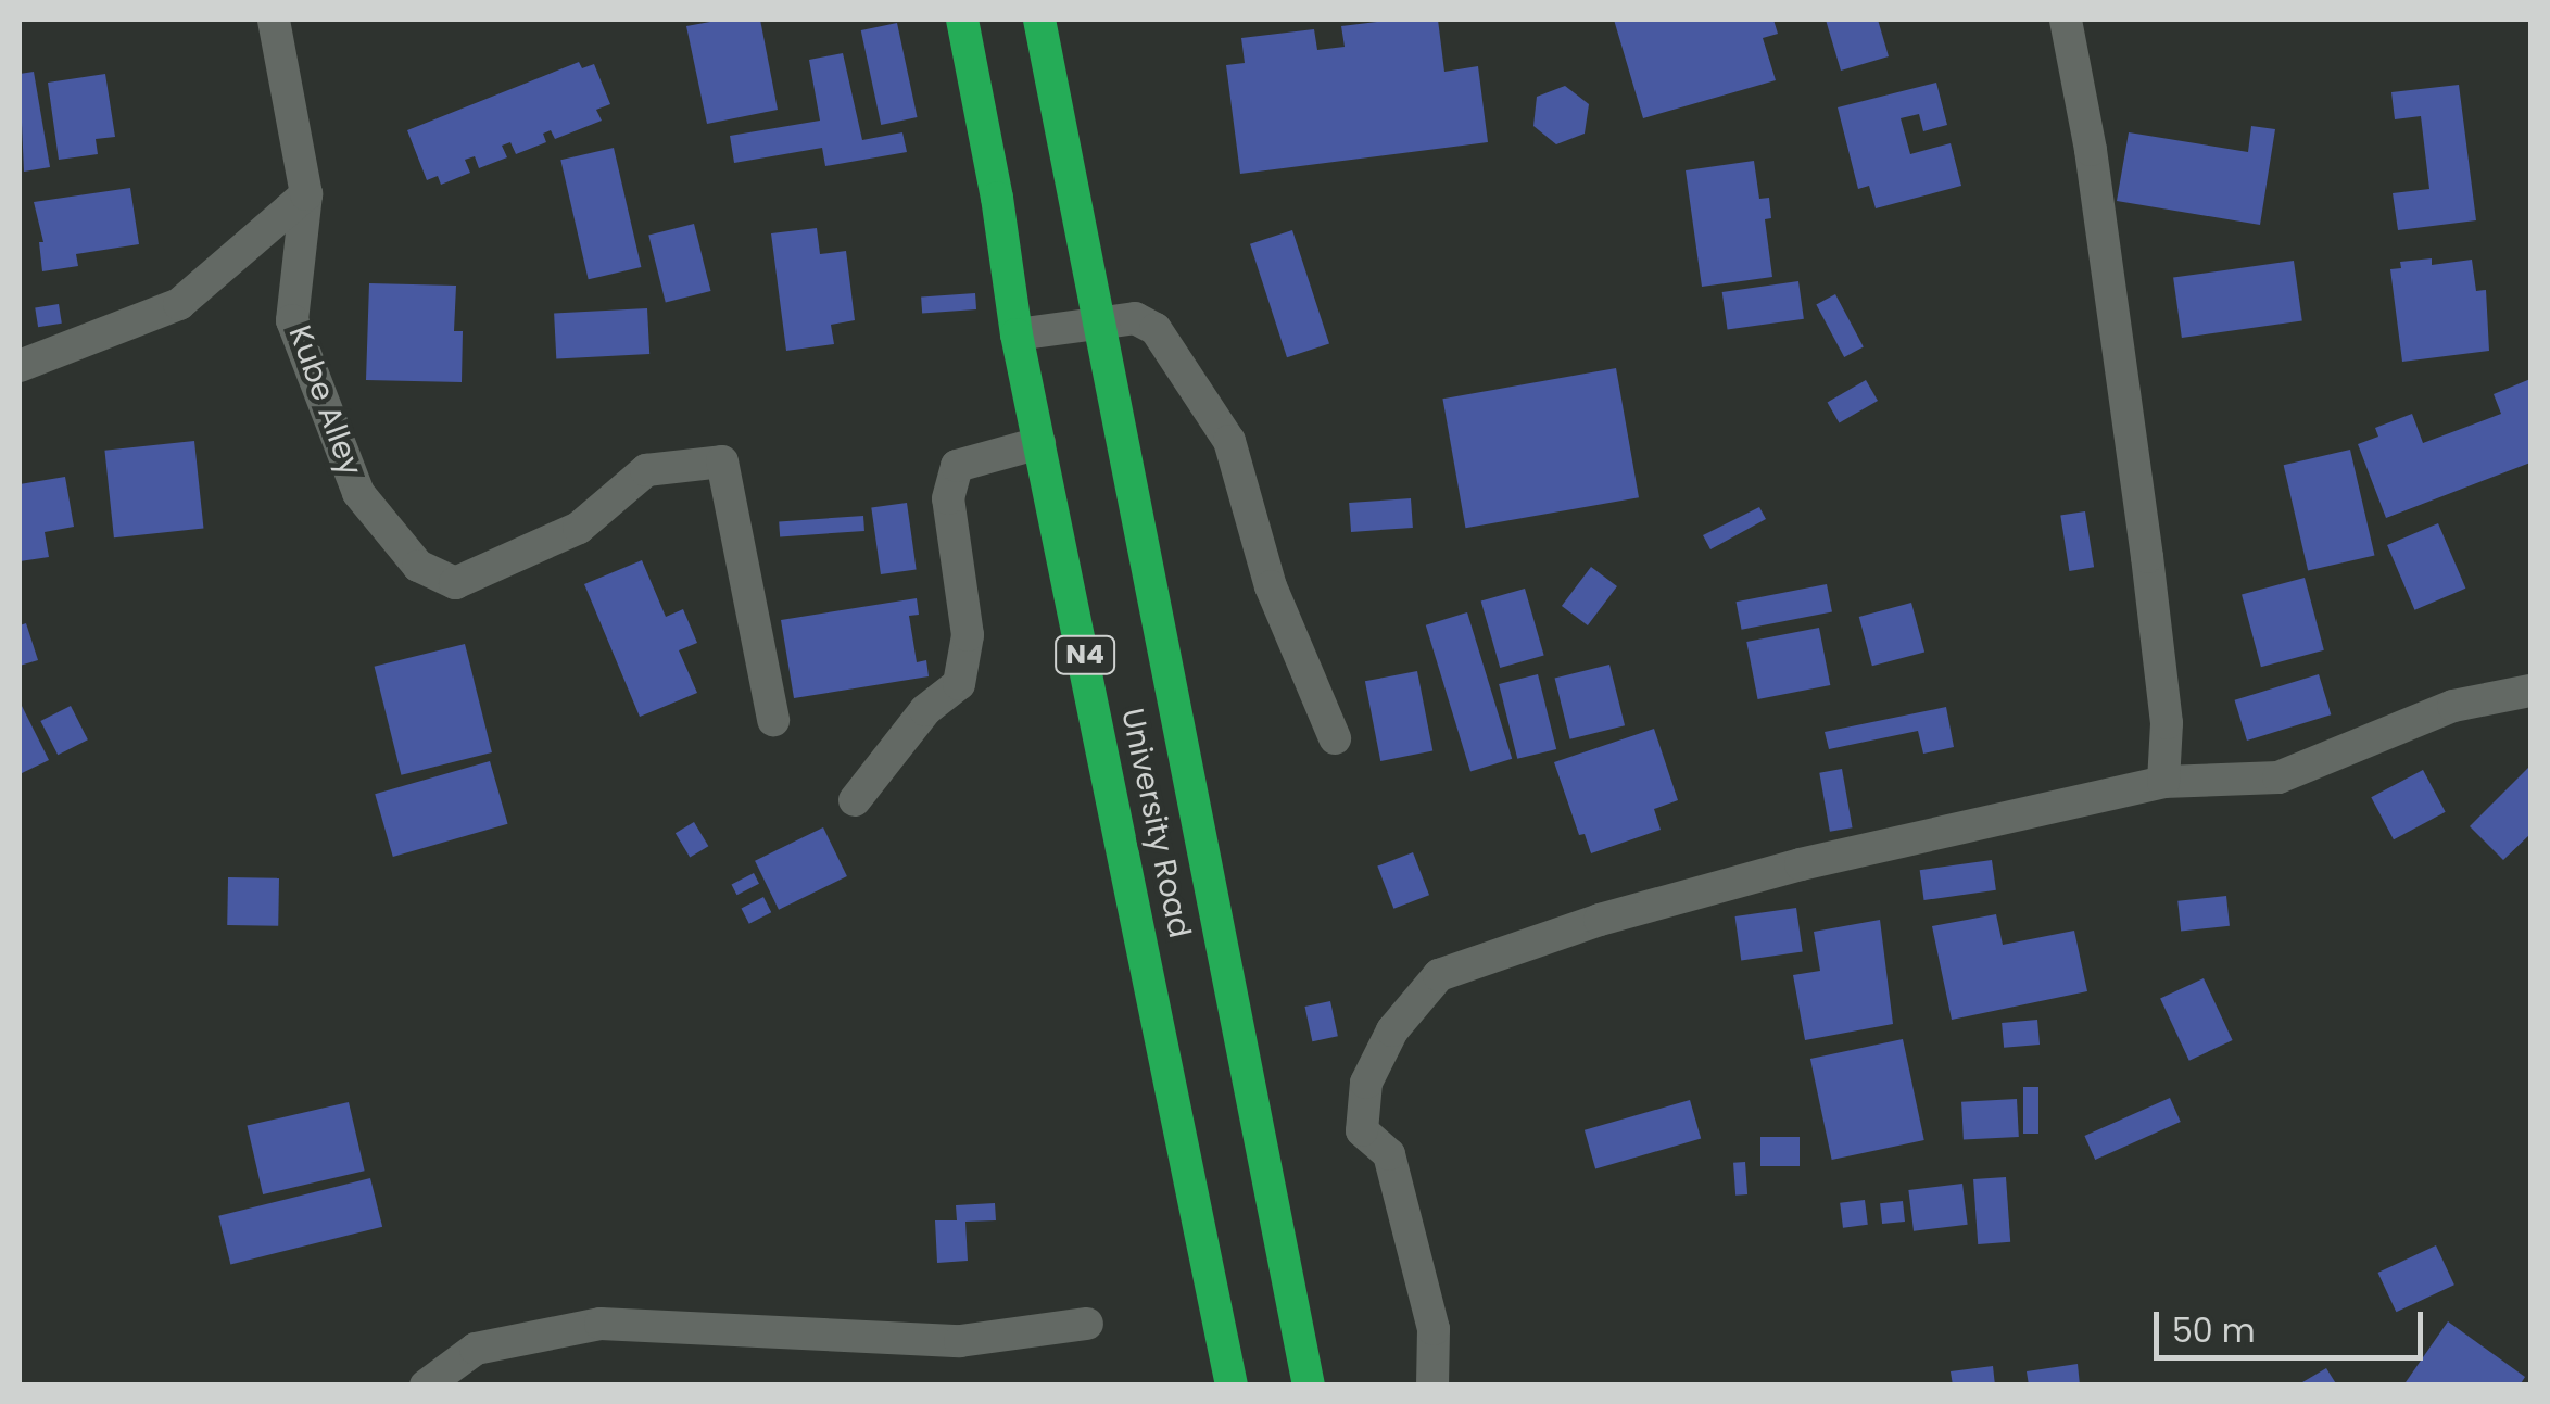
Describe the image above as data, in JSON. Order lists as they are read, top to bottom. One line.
{"streets":{"highway":["N4","University Road"],"street":["Kube Alley"]},"scale_bar":"50 m"}
